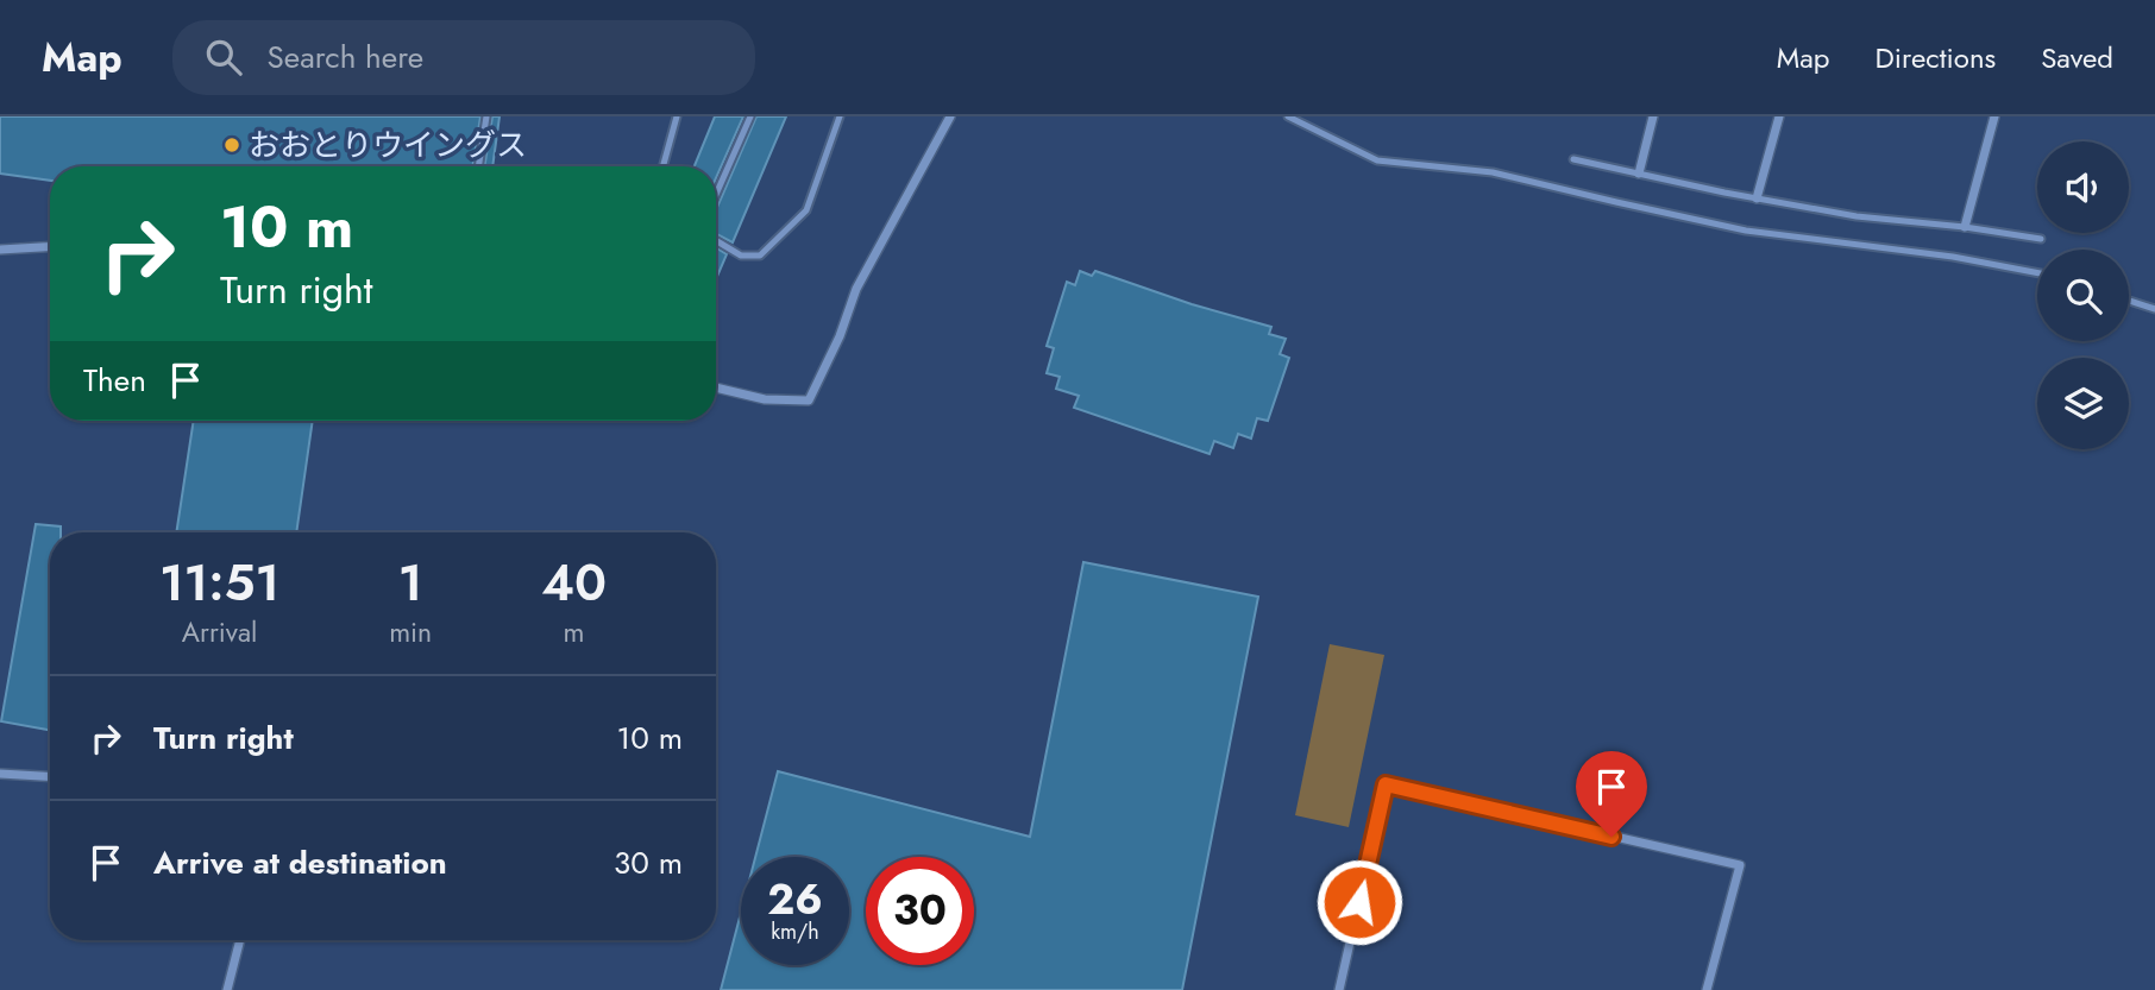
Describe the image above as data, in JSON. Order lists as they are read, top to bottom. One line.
{"places":["おおとりウイングス"],"page":{"header":"Map","search":"Search here","nav":["Map","Directions","Saved"],"turn":["10 m","Turn right"],"then":"Then","eta":["11:51","Arrival","1","min","40","m"],"list":[{"name":"Turn right","value":"10 m"},{"name":"Arrive at destination","value":"30 m"}],"speed":"26 km/h","limit":"30"}}
